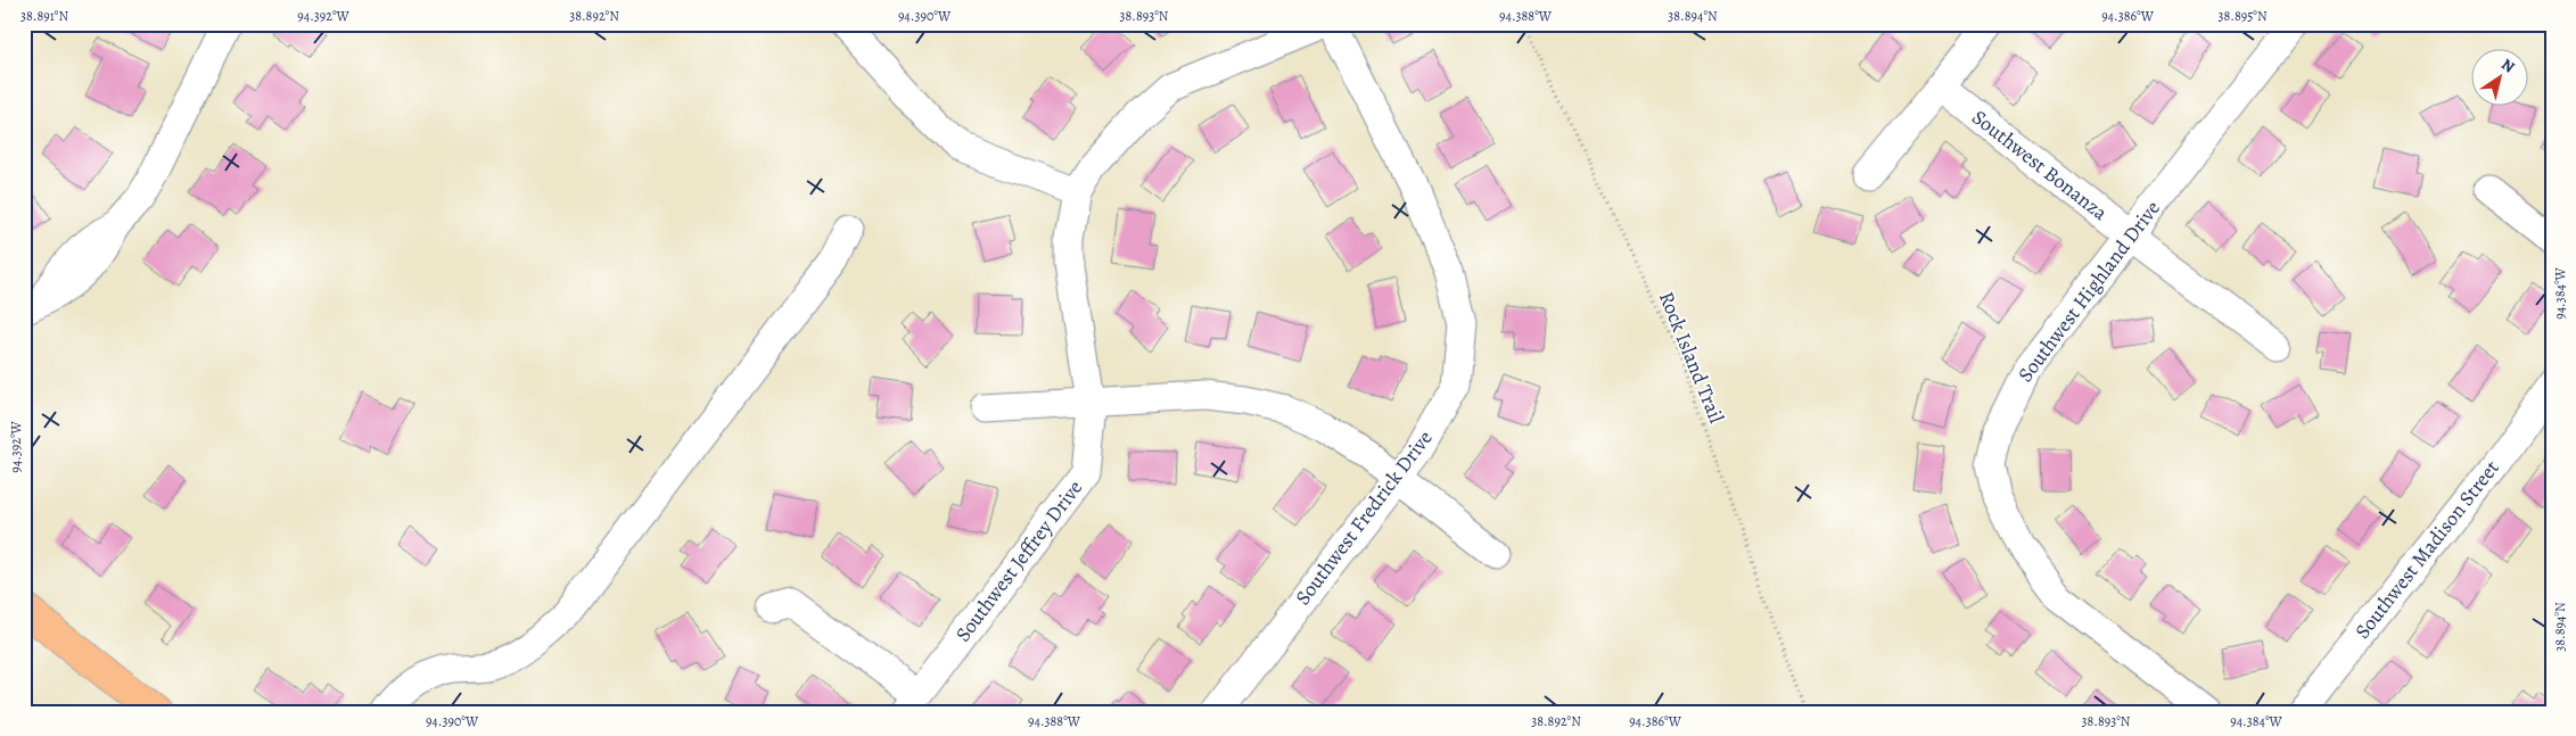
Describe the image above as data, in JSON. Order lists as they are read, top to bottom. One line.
{"streets":{"street":["Southwest Bonanza","Southwest Highland Drive","Southwest Fredrick Drive","Southwest Madison Street","Southwest Jeffrey Drive"],"path":["Rock Island Trail"]},"crossings":[["Southwest Bonanza","Southwest Highland Drive"]],"north":"top right","coordinates":["38.891°N","94.392°W","38.892°N","94.390°W","38.893°N","94.388°W","38.894°N","94.386°W","38.895°N","94.384°W"]}
